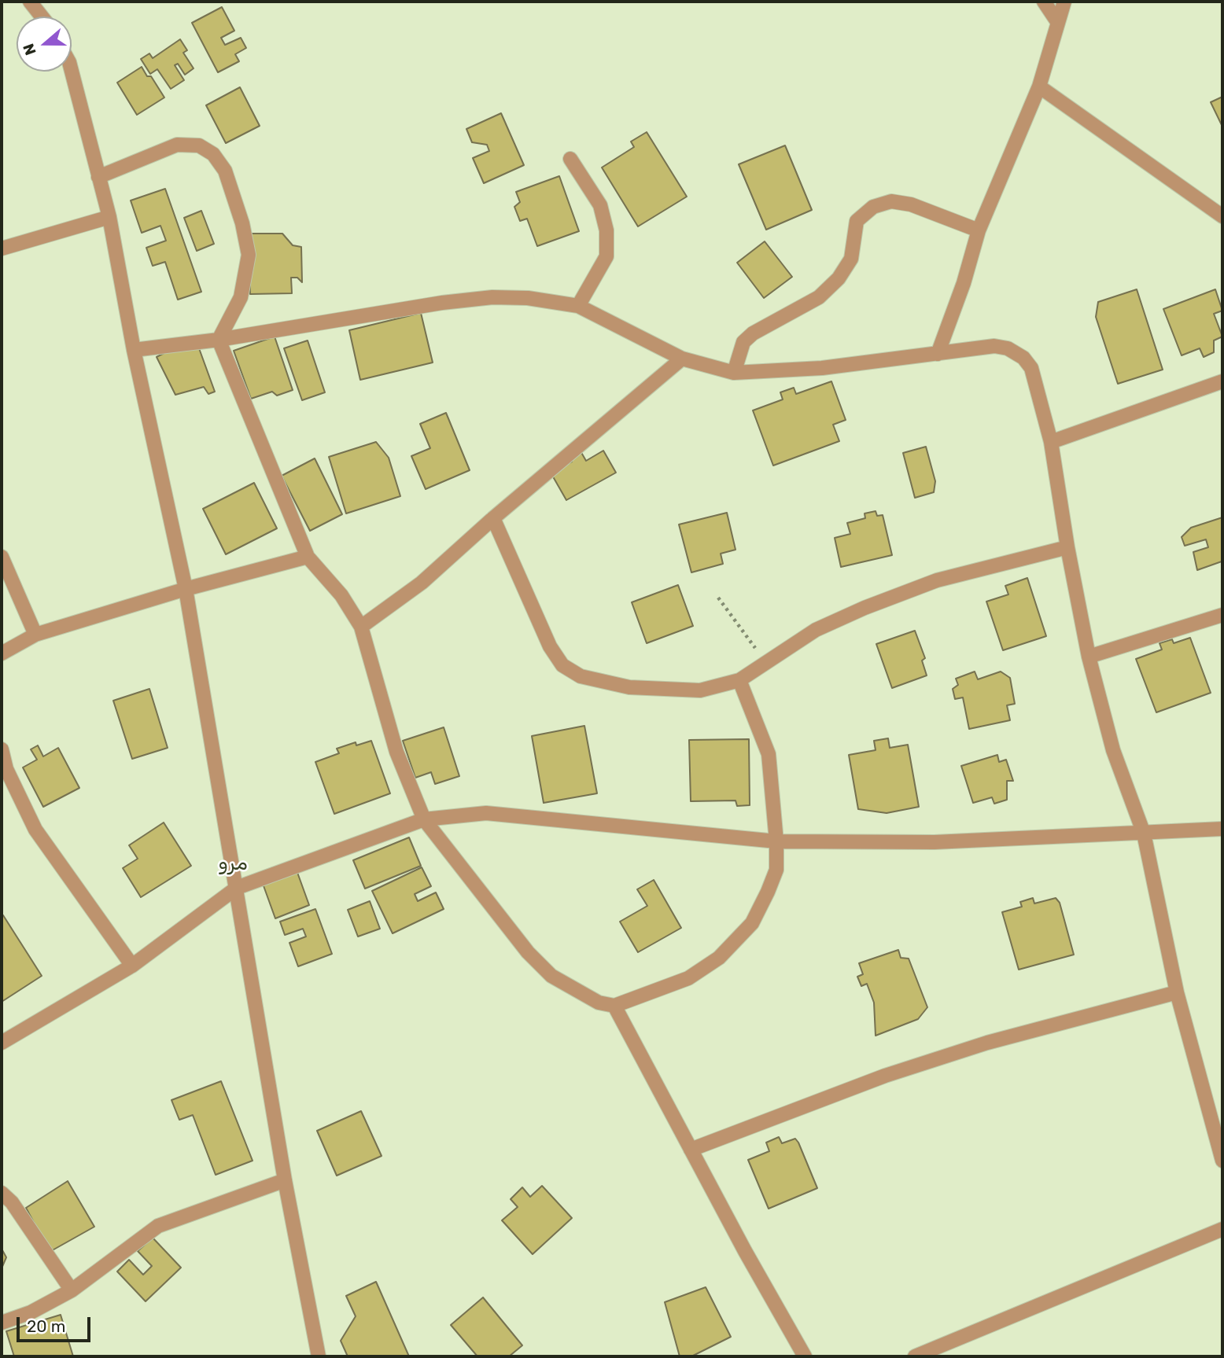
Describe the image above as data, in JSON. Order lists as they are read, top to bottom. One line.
{"districts":["مرو"],"scale_bar":"20 m","north":"left"}
